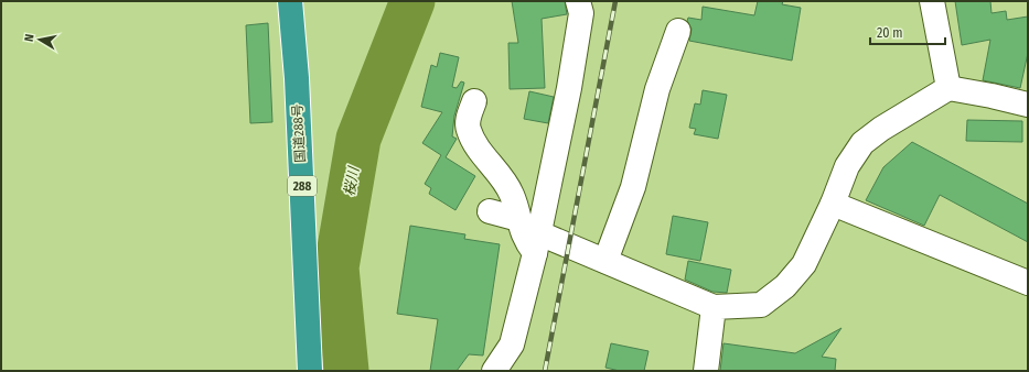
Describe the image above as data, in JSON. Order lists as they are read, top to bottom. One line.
{"streets":{"highway":["国道288号","288"]},"water":["桜川"],"scale_bar":"20 m","north":"left"}
